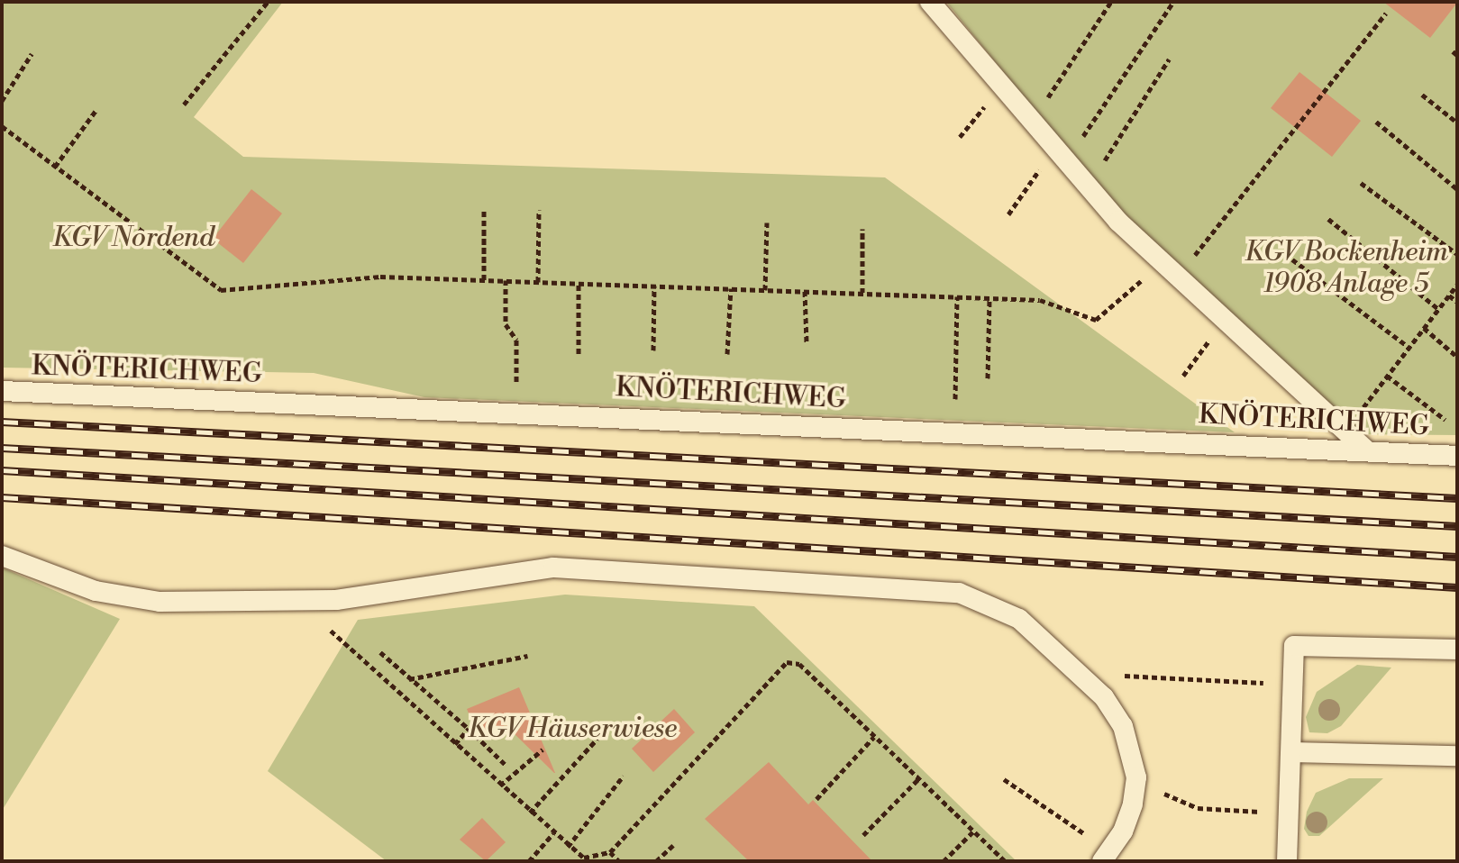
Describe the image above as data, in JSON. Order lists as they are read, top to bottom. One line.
{"streets":{"lane":["KNÖTERICHWEG"]},"parks":["KGV Nordend","KGV Bockenheim 1908 Anlage 5","KGV Häuserwiese"]}
